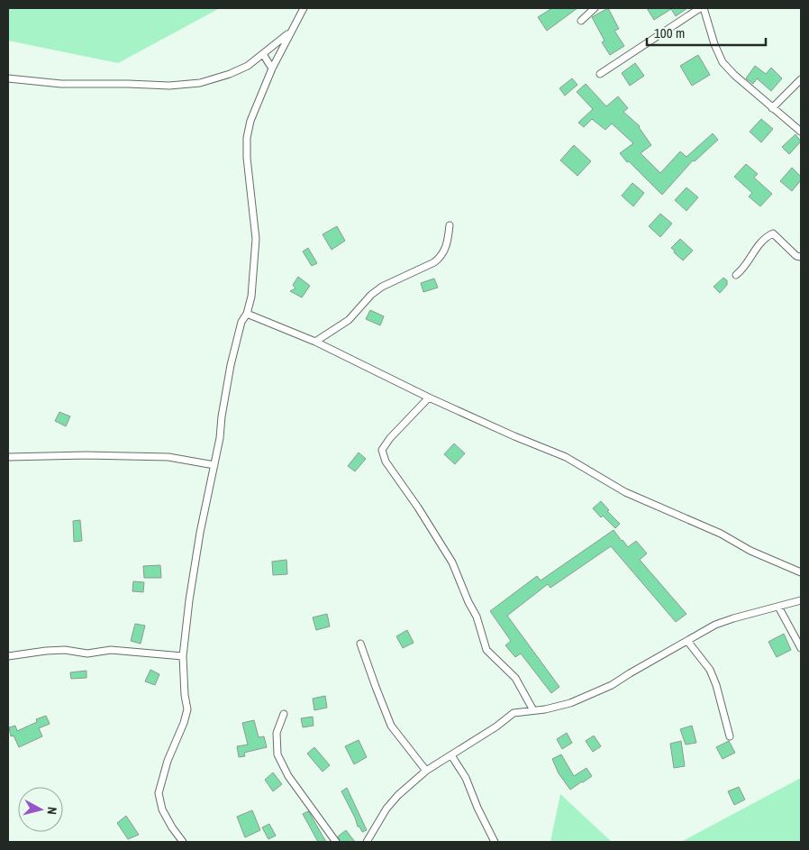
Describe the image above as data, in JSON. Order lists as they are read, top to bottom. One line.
{"scale_bar":"100 m","north":"right"}
